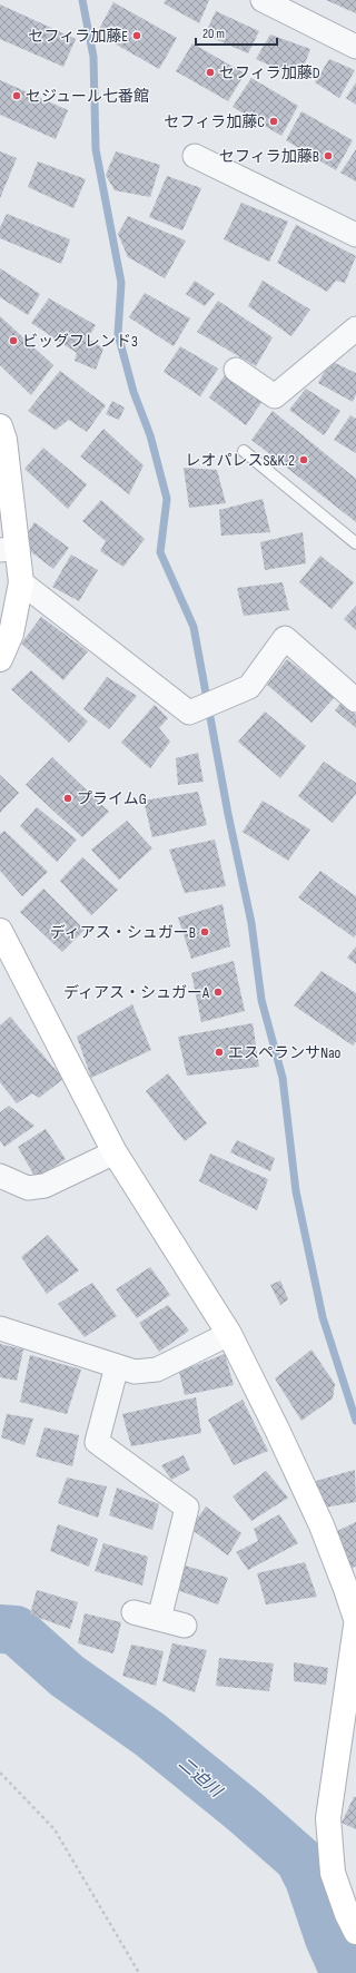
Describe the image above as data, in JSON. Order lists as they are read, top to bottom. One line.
{"water":["二迫川"],"places":["セフィラ加藤E","セフィラ加藤D","セジュール七番館","セフィラ加藤C","セフィラ加藤B","ビッグフレンド3","レオパレスS&K.2","プライムG","ディアス・シュガーB","ディアス・シュガーA","エスペランサNao"],"scale_bar":"20 m"}
